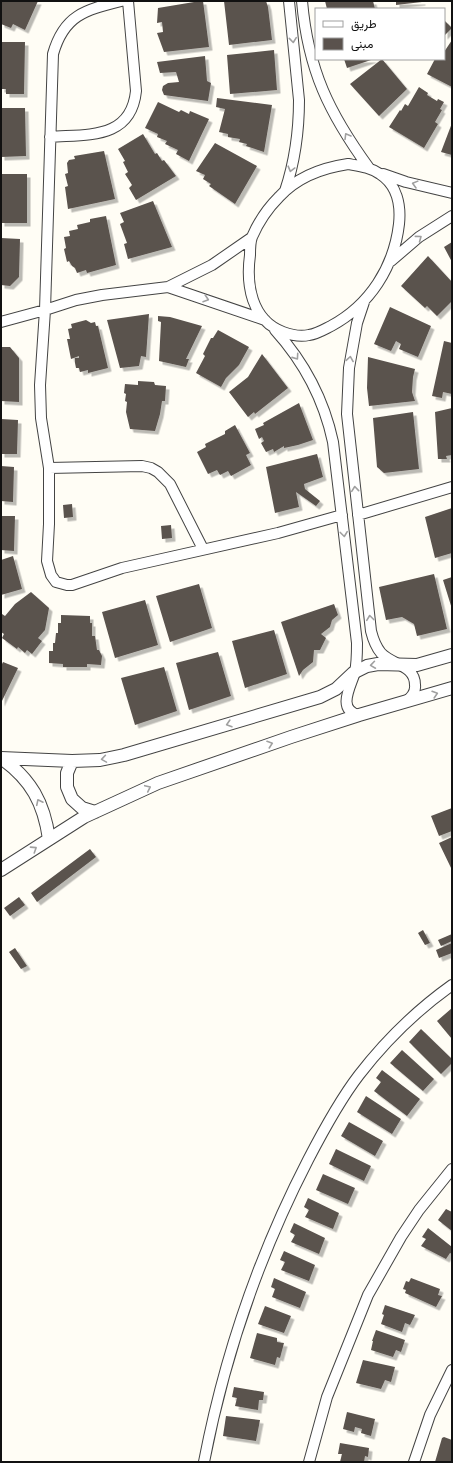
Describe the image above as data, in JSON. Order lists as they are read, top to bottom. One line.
{"legend":["طريق","مبنى"]}
